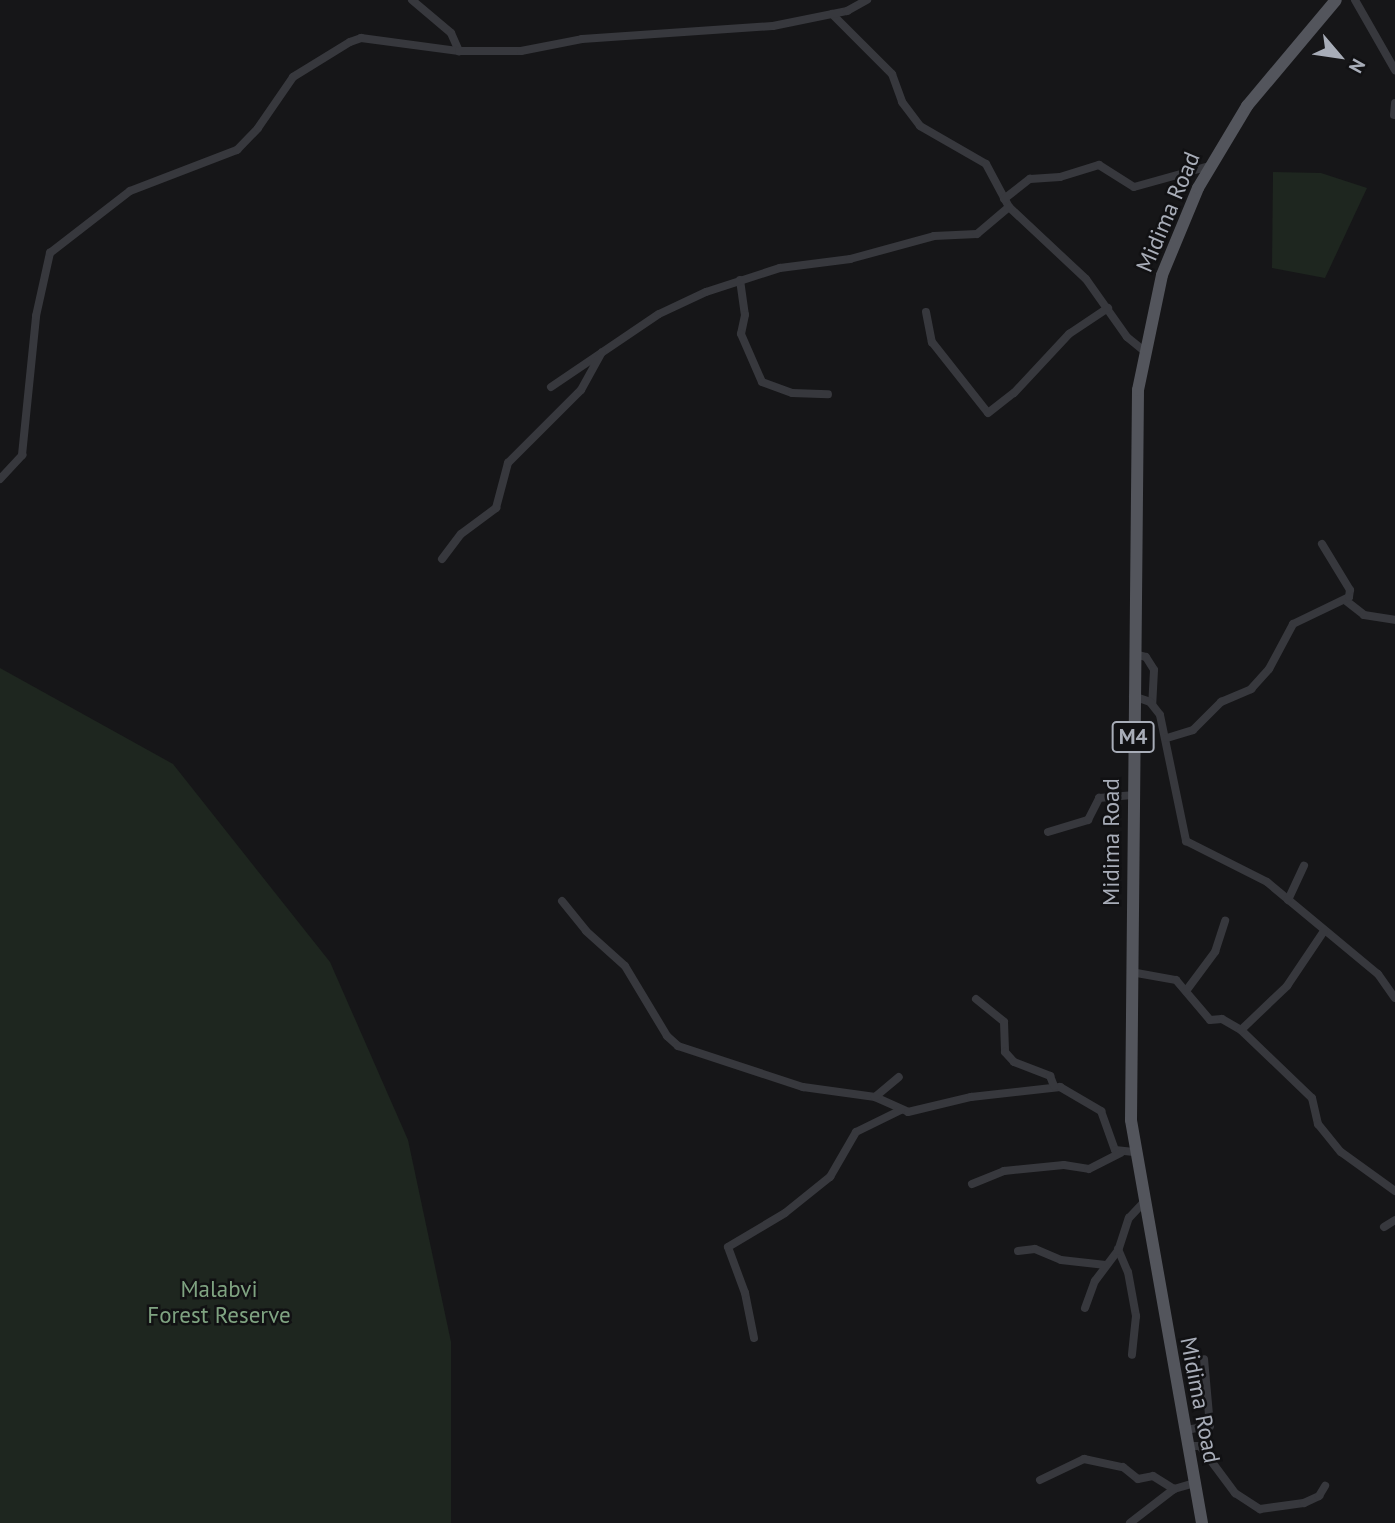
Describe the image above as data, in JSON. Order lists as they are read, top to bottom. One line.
{"streets":{"main road":["Midima Road","M4"]},"parks":["Malabvi Forest Reserve"],"north":"bottom right"}
